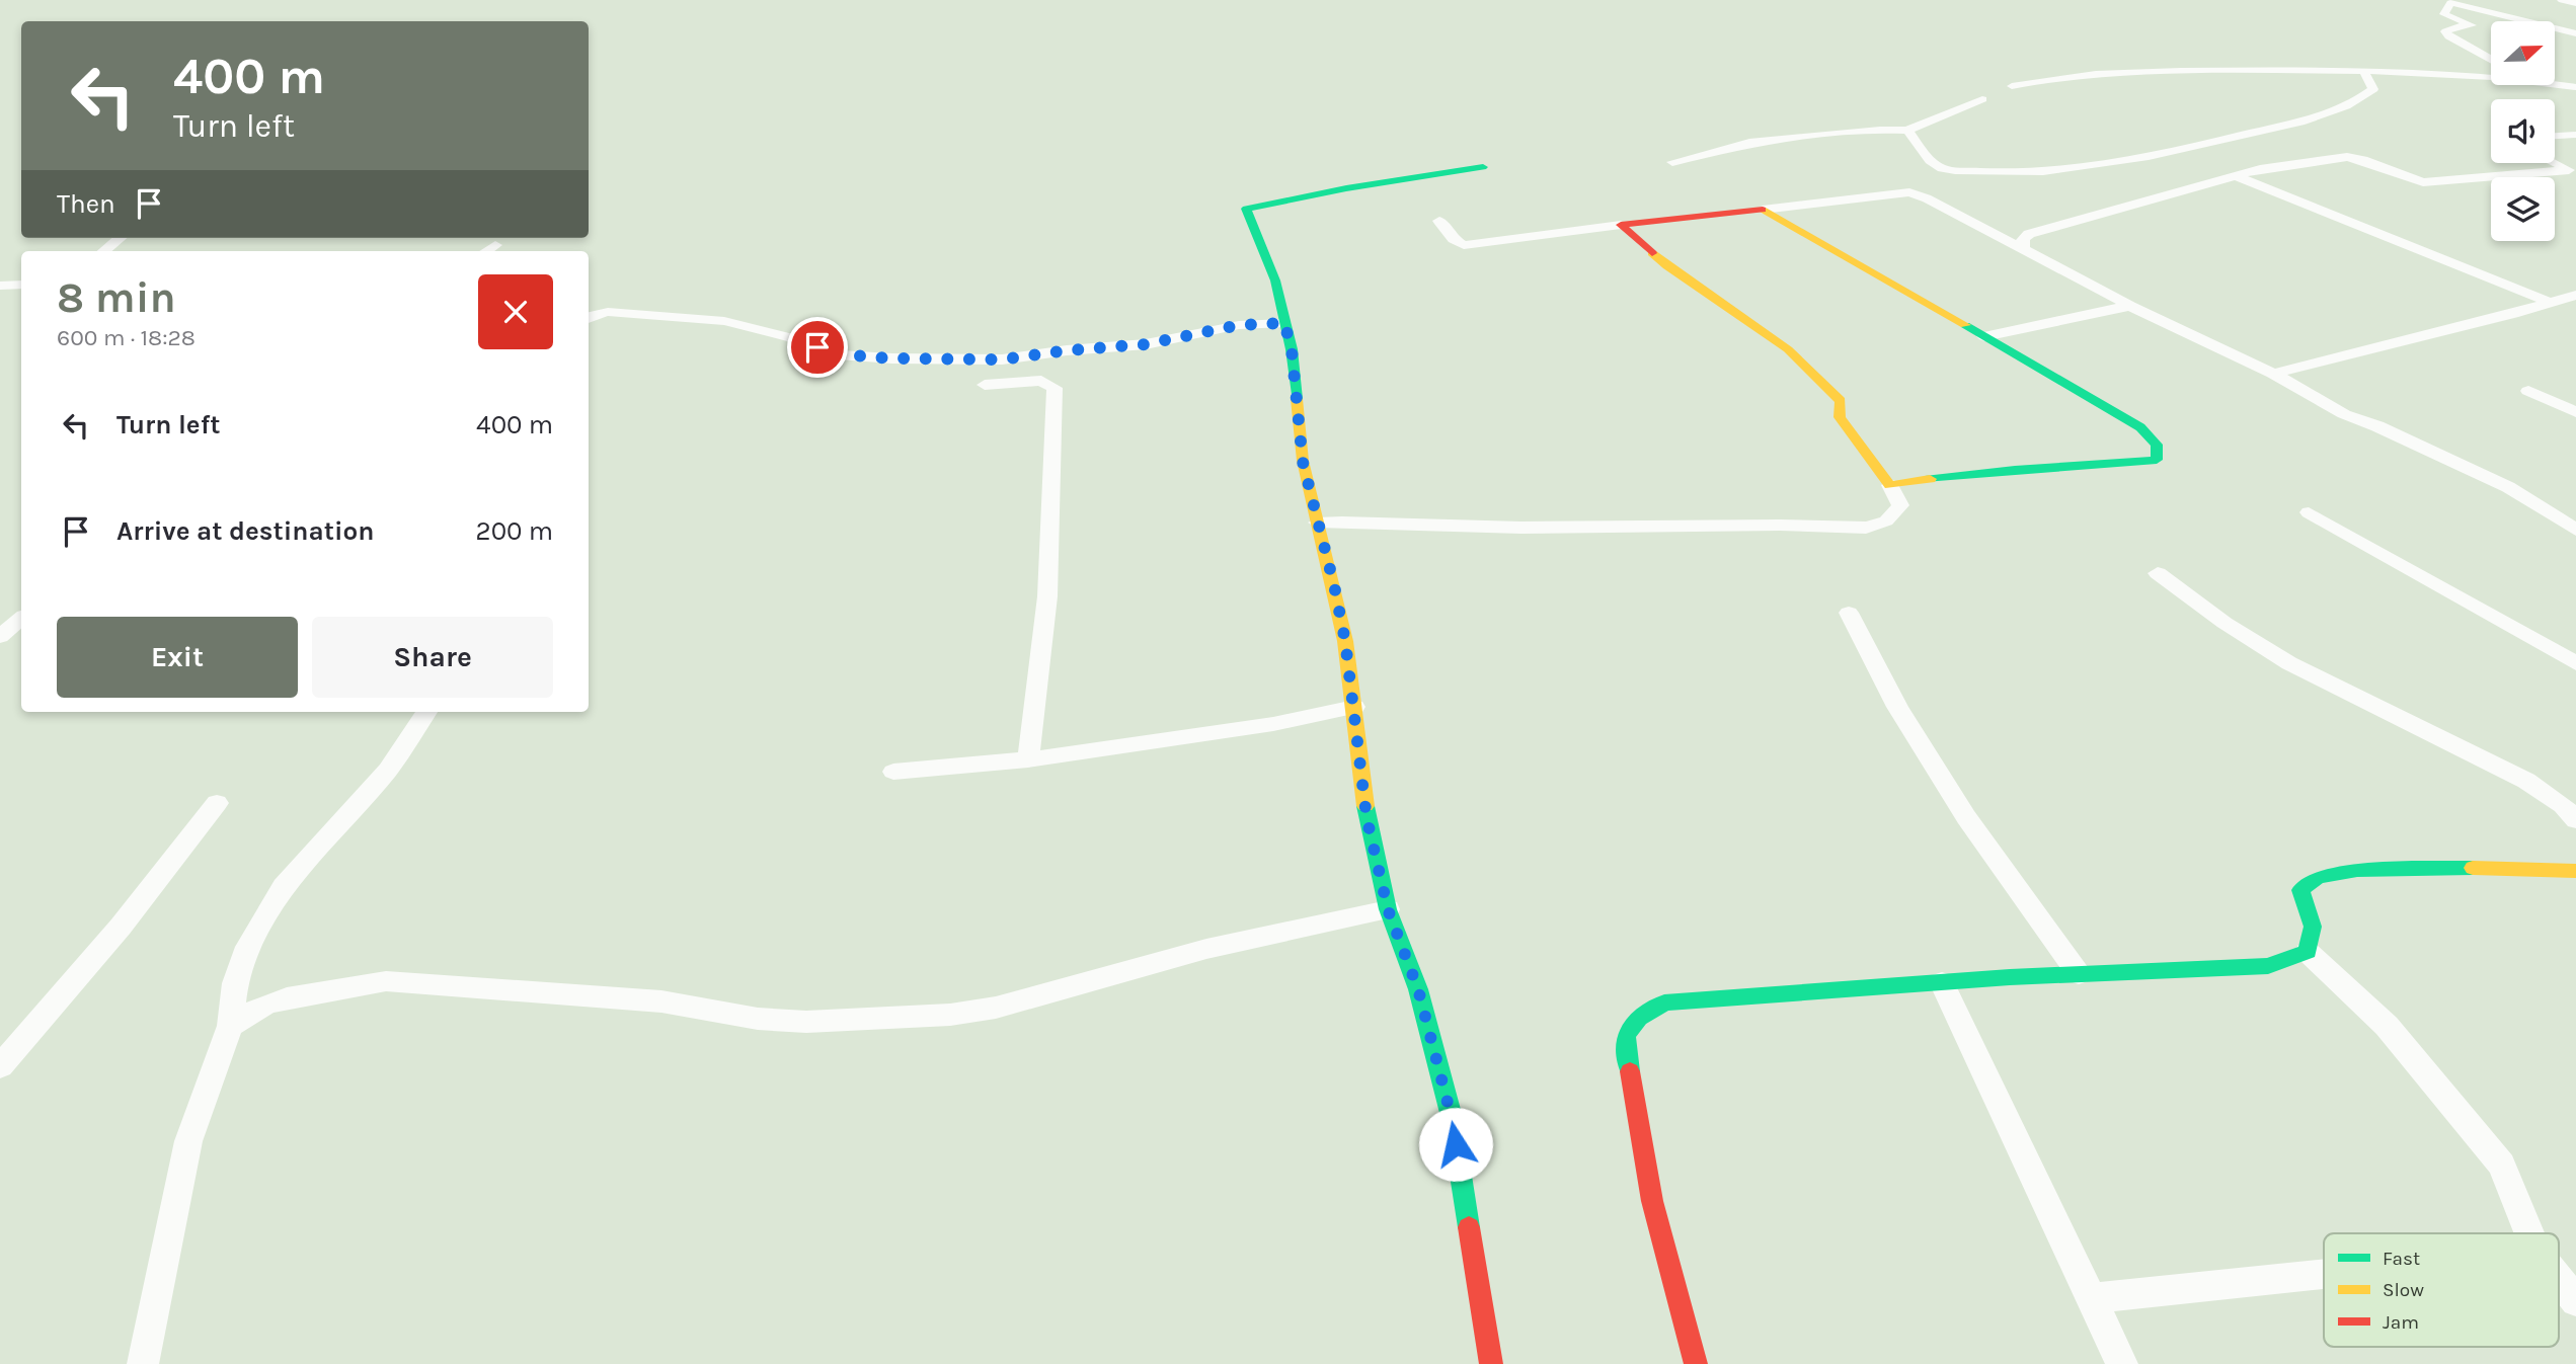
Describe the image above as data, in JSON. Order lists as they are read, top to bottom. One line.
{"legend":["Fast","Slow","Jam"],"north":"right","page":{"turn":["400 m","Turn left"],"then":"Then","heading":["8 min","600 m · 18:28"],"list":[{"name":"Turn left","value":"400 m"},{"name":"Arrive at destination","value":"200 m"}],"buttons":["Exit","Share"]}}
